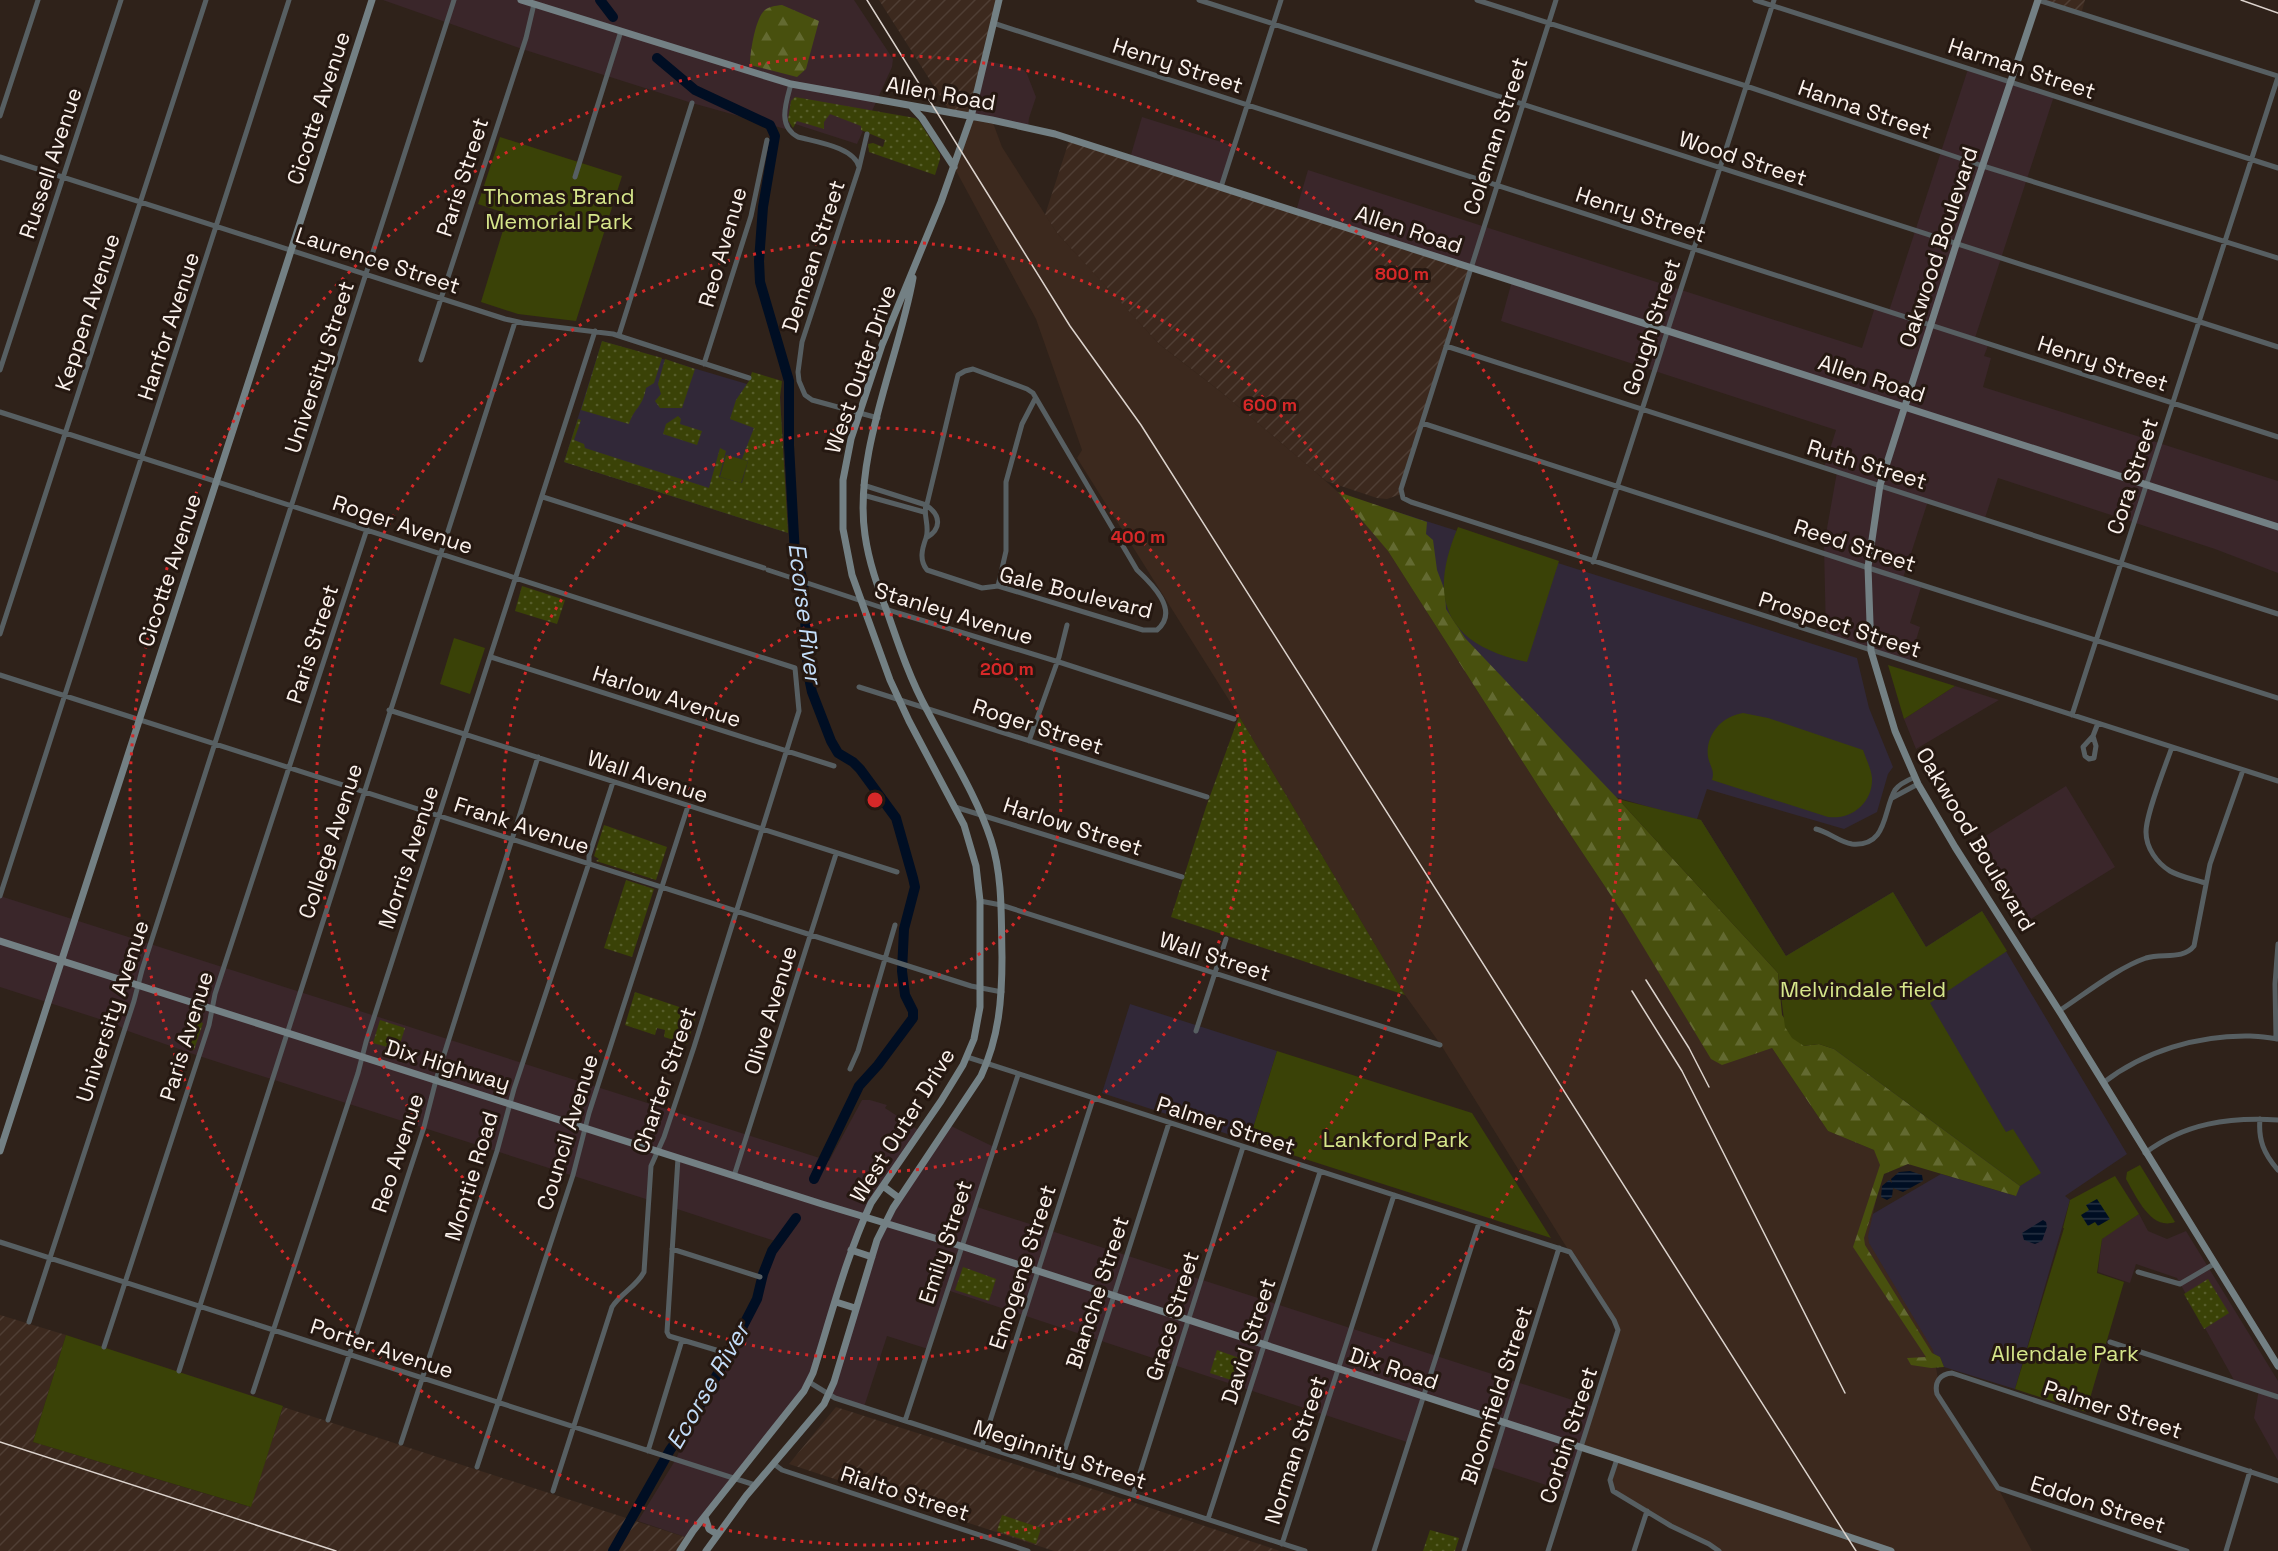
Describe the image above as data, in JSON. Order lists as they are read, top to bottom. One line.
{"streets":{"main road":["Allen Road","Cicotte Avenue","Oakwood Boulevard","West Outer Drive","Dix Highway","Dix Road"],"street":["Henry Street","Harman Street","Hanna Street","Coleman Street","Wood Street","Russell Avenue","Paris Street","Reo Avenue","Demean Street","Laurence Street","Keppen Avenue","Hanfor Avenue","Gough Street","University Street","Ruth Street","Cora Street","Roger Avenue","Reed Street","Gale Boulevard","Stanley Avenue","Prospect Street","Harlow Avenue","Roger Street","Wall Avenue","Frank Avenue","Harlow Street","College Avenue","Morris Avenue","Wall Street","Olive Avenue","University Avenue","Paris Avenue","Charter Street","Palmer Street","Council Avenue","Montie Road","Emily Street","Emogene Street","Blanche Street","Grace Street","David Street","Porter Avenue","Bloomfield Street","Corbin Street","Norman Street","Meginnity Street","Rialto Street","Eddon Street"]},"crossings":[["Henry Street","Coleman Street"],["Henry Street","Oakwood Boulevard"],["Henry Street","Gough Street"],["Henry Street","Cora Street"],["Harman Street","Oakwood Boulevard"],["Harman Street","Gough Street"],["Harman Street","Cora Street"],["Allen Road","Coleman Street"],["Allen Road","Paris Street"],["Allen Road","Oakwood Boulevard"],["Allen Road","Gough Street"],["Allen Road","Cora Street"],["Cicotte Avenue","Laurence Street"],["Cicotte Avenue","Roger Avenue"],["Cicotte Avenue","Frank Avenue"],["Cicotte Avenue","Dix Highway"],["Hanna Street","Coleman Street"],["Hanna Street","Oakwood Boulevard"],["Hanna Street","Gough Street"],["Hanna Street","Cora Street"],["Coleman Street","Wood Street"],["Coleman Street","Ruth Street"],["Coleman Street","Reed Street"],["Coleman Street","Prospect Street"],["Wood Street","Oakwood Boulevard"],["Wood Street","Gough Street"],["Wood Street","Cora Street"],["Russell Avenue","Laurence Street"],["Paris Street","Laurence Street"],["Paris Street","Roger Avenue"],["Paris Street","Paris Avenue"],["Reo Avenue","Laurence Street"],["Reo Avenue","Wall Avenue"],["Reo Avenue","Frank Avenue"],["Reo Avenue","Dix Highway"],["Reo Avenue","Porter Avenue"],["Oakwood Boulevard","Ruth Street"],["Oakwood Boulevard","Reed Street"],["Oakwood Boulevard","Prospect Street"],["Demean Street","West Outer Drive"],["Laurence Street","Keppen Avenue"],["Laurence Street","Hanfor Avenue"],["Laurence Street","University Street"],["Laurence Street","College Avenue"],["Laurence Street","Morris Avenue"],["Keppen Avenue","Roger Avenue"],["Hanfor Avenue","Roger Avenue"],["Hanfor Avenue","Frank Avenue"],["Gough Street","Ruth Street"],["Gough Street","Reed Street"],["Gough Street","Prospect Street"],["University Street","Roger Avenue"],["University Street","University Avenue"],["West Outer Drive","Stanley Avenue"],["West Outer Drive","Roger Street"],["West Outer Drive","Frank Avenue"],["West Outer Drive","Harlow Street"],["West Outer Drive","Wall Street"],["West Outer Drive","Dix Highway"],["West Outer Drive","Palmer Street"],["West Outer Drive","Porter Avenue"],["West Outer Drive","Dix Road"],["West Outer Drive","Meginnity Street"],["West Outer Drive","Rialto Street"],["Ruth Street","Cora Street"],["Cora Street","Reed Street"],["Cora Street","Prospect Street"],["Roger Avenue","College Avenue"],["Roger Avenue","Morris Avenue"],["Roger Avenue","Charter Street"],["Stanley Avenue","Morris Avenue"],["Harlow Avenue","Morris Avenue"],["Harlow Avenue","Charter Street"],["Wall Avenue","College Avenue"],["Wall Avenue","Morris Avenue"],["Wall Avenue","Olive Avenue"],["Wall Avenue","Charter Street"],["Wall Avenue","Council Avenue"],["Wall Avenue","Montie Road"],["Frank Avenue","College Avenue"],["Frank Avenue","Morris Avenue"],["Frank Avenue","Olive Avenue"],["Frank Avenue","University Avenue"],["Frank Avenue","Paris Avenue"],["Frank Avenue","Charter Street"],["Frank Avenue","Council Avenue"],["Frank Avenue","Montie Road"],["College Avenue","Dix Highway"],["College Avenue","Porter Avenue"],["Morris Avenue","Dix Highway"],["Morris Avenue","Porter Avenue"],["Olive Avenue","Dix Highway"],["University Avenue","Dix Highway"],["University Avenue","Porter Avenue"],["Paris Avenue","Dix Highway"],["Paris Avenue","Porter Avenue"],["Dix Highway","Charter Street"],["Dix Highway","Council Avenue"],["Dix Highway","Montie Road"],["Dix Highway","Dix Road"],["Charter Street","Porter Avenue"],["Palmer Street","Emily Street"],["Palmer Street","Emogene Street"],["Palmer Street","Blanche Street"],["Palmer Street","Grace Street"],["Palmer Street","David Street"],["Palmer Street","Bloomfield Street"],["Palmer Street","Corbin Street"],["Palmer Street","Norman Street"],["Palmer Street","Eddon Street"],["Council Avenue","Porter Avenue"],["Montie Road","Porter Avenue"],["Emily Street","Dix Road"],["Emily Street","Meginnity Street"],["Emogene Street","Dix Road"],["Emogene Street","Meginnity Street"],["Blanche Street","Dix Road"],["Blanche Street","Meginnity Street"],["Grace Street","Dix Road"],["Grace Street","Meginnity Street"],["David Street","Dix Road"],["David Street","Meginnity Street"],["Dix Road","Bloomfield Street"],["Dix Road","Corbin Street"],["Dix Road","Norman Street"],["Bloomfield Street","Corbin Street"],["Norman Street","Meginnity Street"]],"water":["Ecorse River"],"parks":["Thomas Brand Memorial Park","Melvindale field","Lankford Park","Allendale Park"],"rings":["800 m","600 m","400 m","200 m"]}
